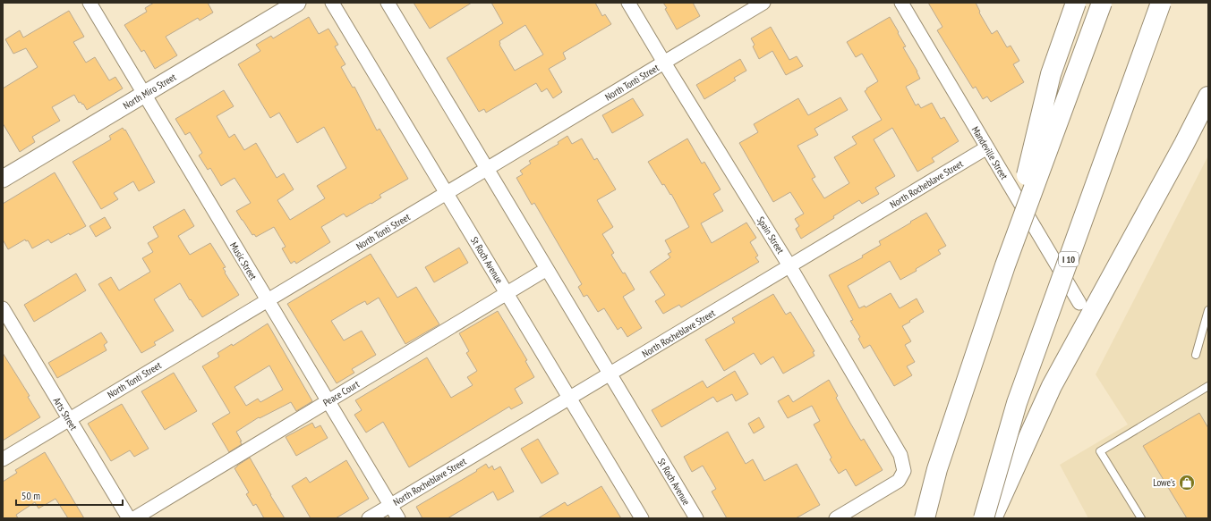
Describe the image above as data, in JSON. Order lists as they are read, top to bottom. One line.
{"streets":{"highway":["I 10"],"street":["North Tonti Street","North Miro Street","Mandeville Street","North Rocheblave Street","Spain Street","St Roch Avenue","Music Street","Peace Court","Arts Street"]},"crossings":[["North Tonti Street","Spain Street"],["North Tonti Street","St Roch Avenue"],["North Tonti Street","Music Street"],["North Tonti Street","Arts Street"],["North Miro Street","Music Street"],["Mandeville Street","North Rocheblave Street"],["North Rocheblave Street","Spain Street"],["North Rocheblave Street","St Roch Avenue"],["North Rocheblave Street","Music Street"],["St Roch Avenue","Peace Court"],["Music Street","Peace Court"]],"places":{"shop":["Lowe's"]},"scale_bar":"50 m"}
